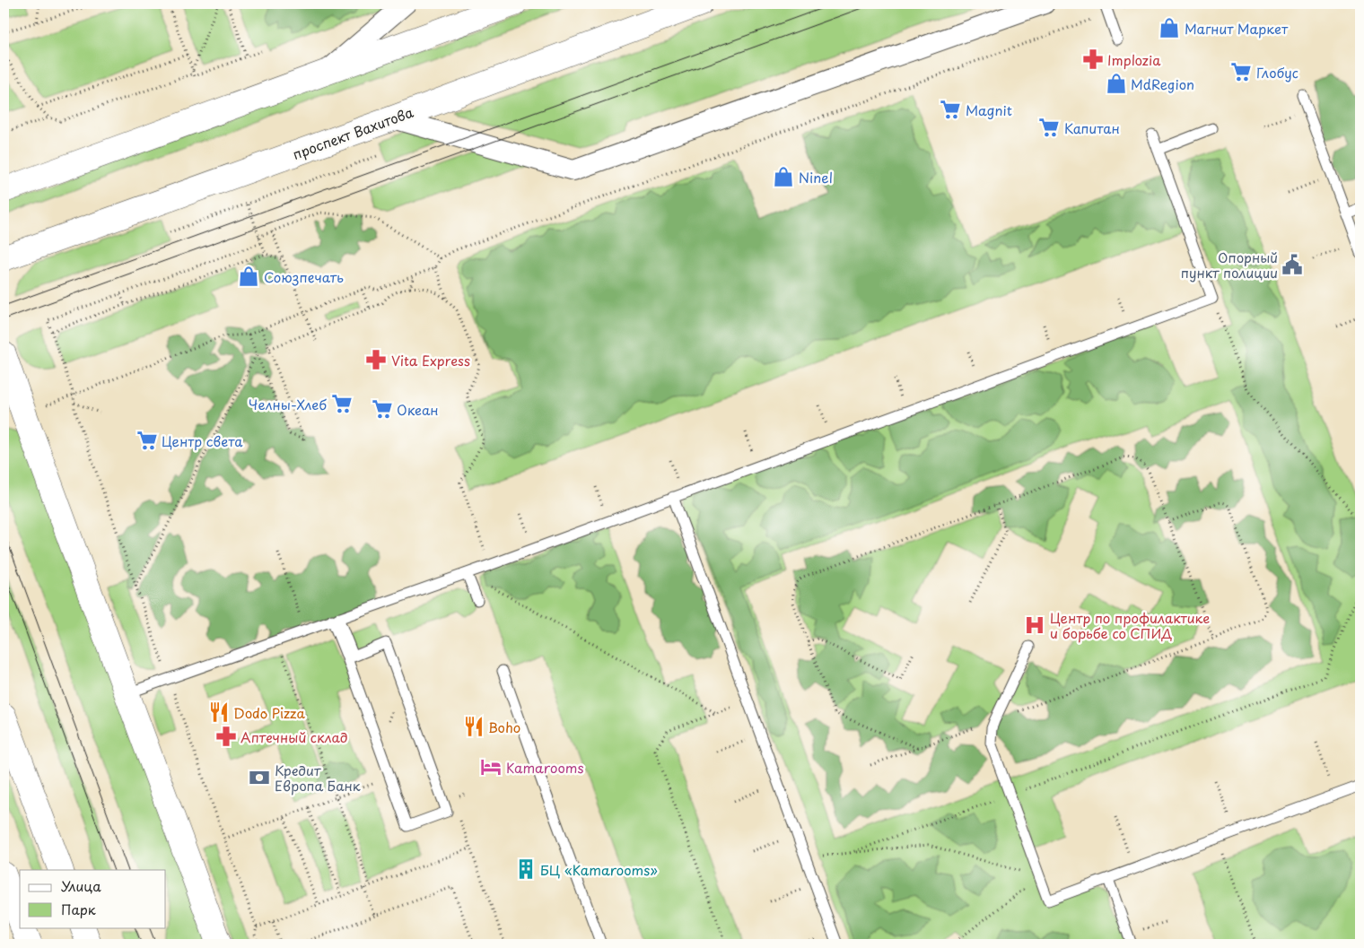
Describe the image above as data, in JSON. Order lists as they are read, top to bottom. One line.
{"streets":{"main road":["проспект Вахитова"]},"places":{"shop":["Магнит Маркет","MdRegion","Ninel","Союзпечать"],"pharmacy":["Implozia","Vita Express","Аптечный склад"],"supermarket":["Глобус","Magnit","Капитан","Челны-Хлеб","Океан","Центр света"],"public building":["Опорный пункт полиции"],"hospital":["Центр по профилактике и борьбе со СПИД"],"restaurant":["Dodo Pizza","Boho"],"hotel":["Kamarooms"],"bank":["Кредит Европа Банк"],"building":["БЦ «Kamarooms»"]},"legend":["Улица","Парк"]}
